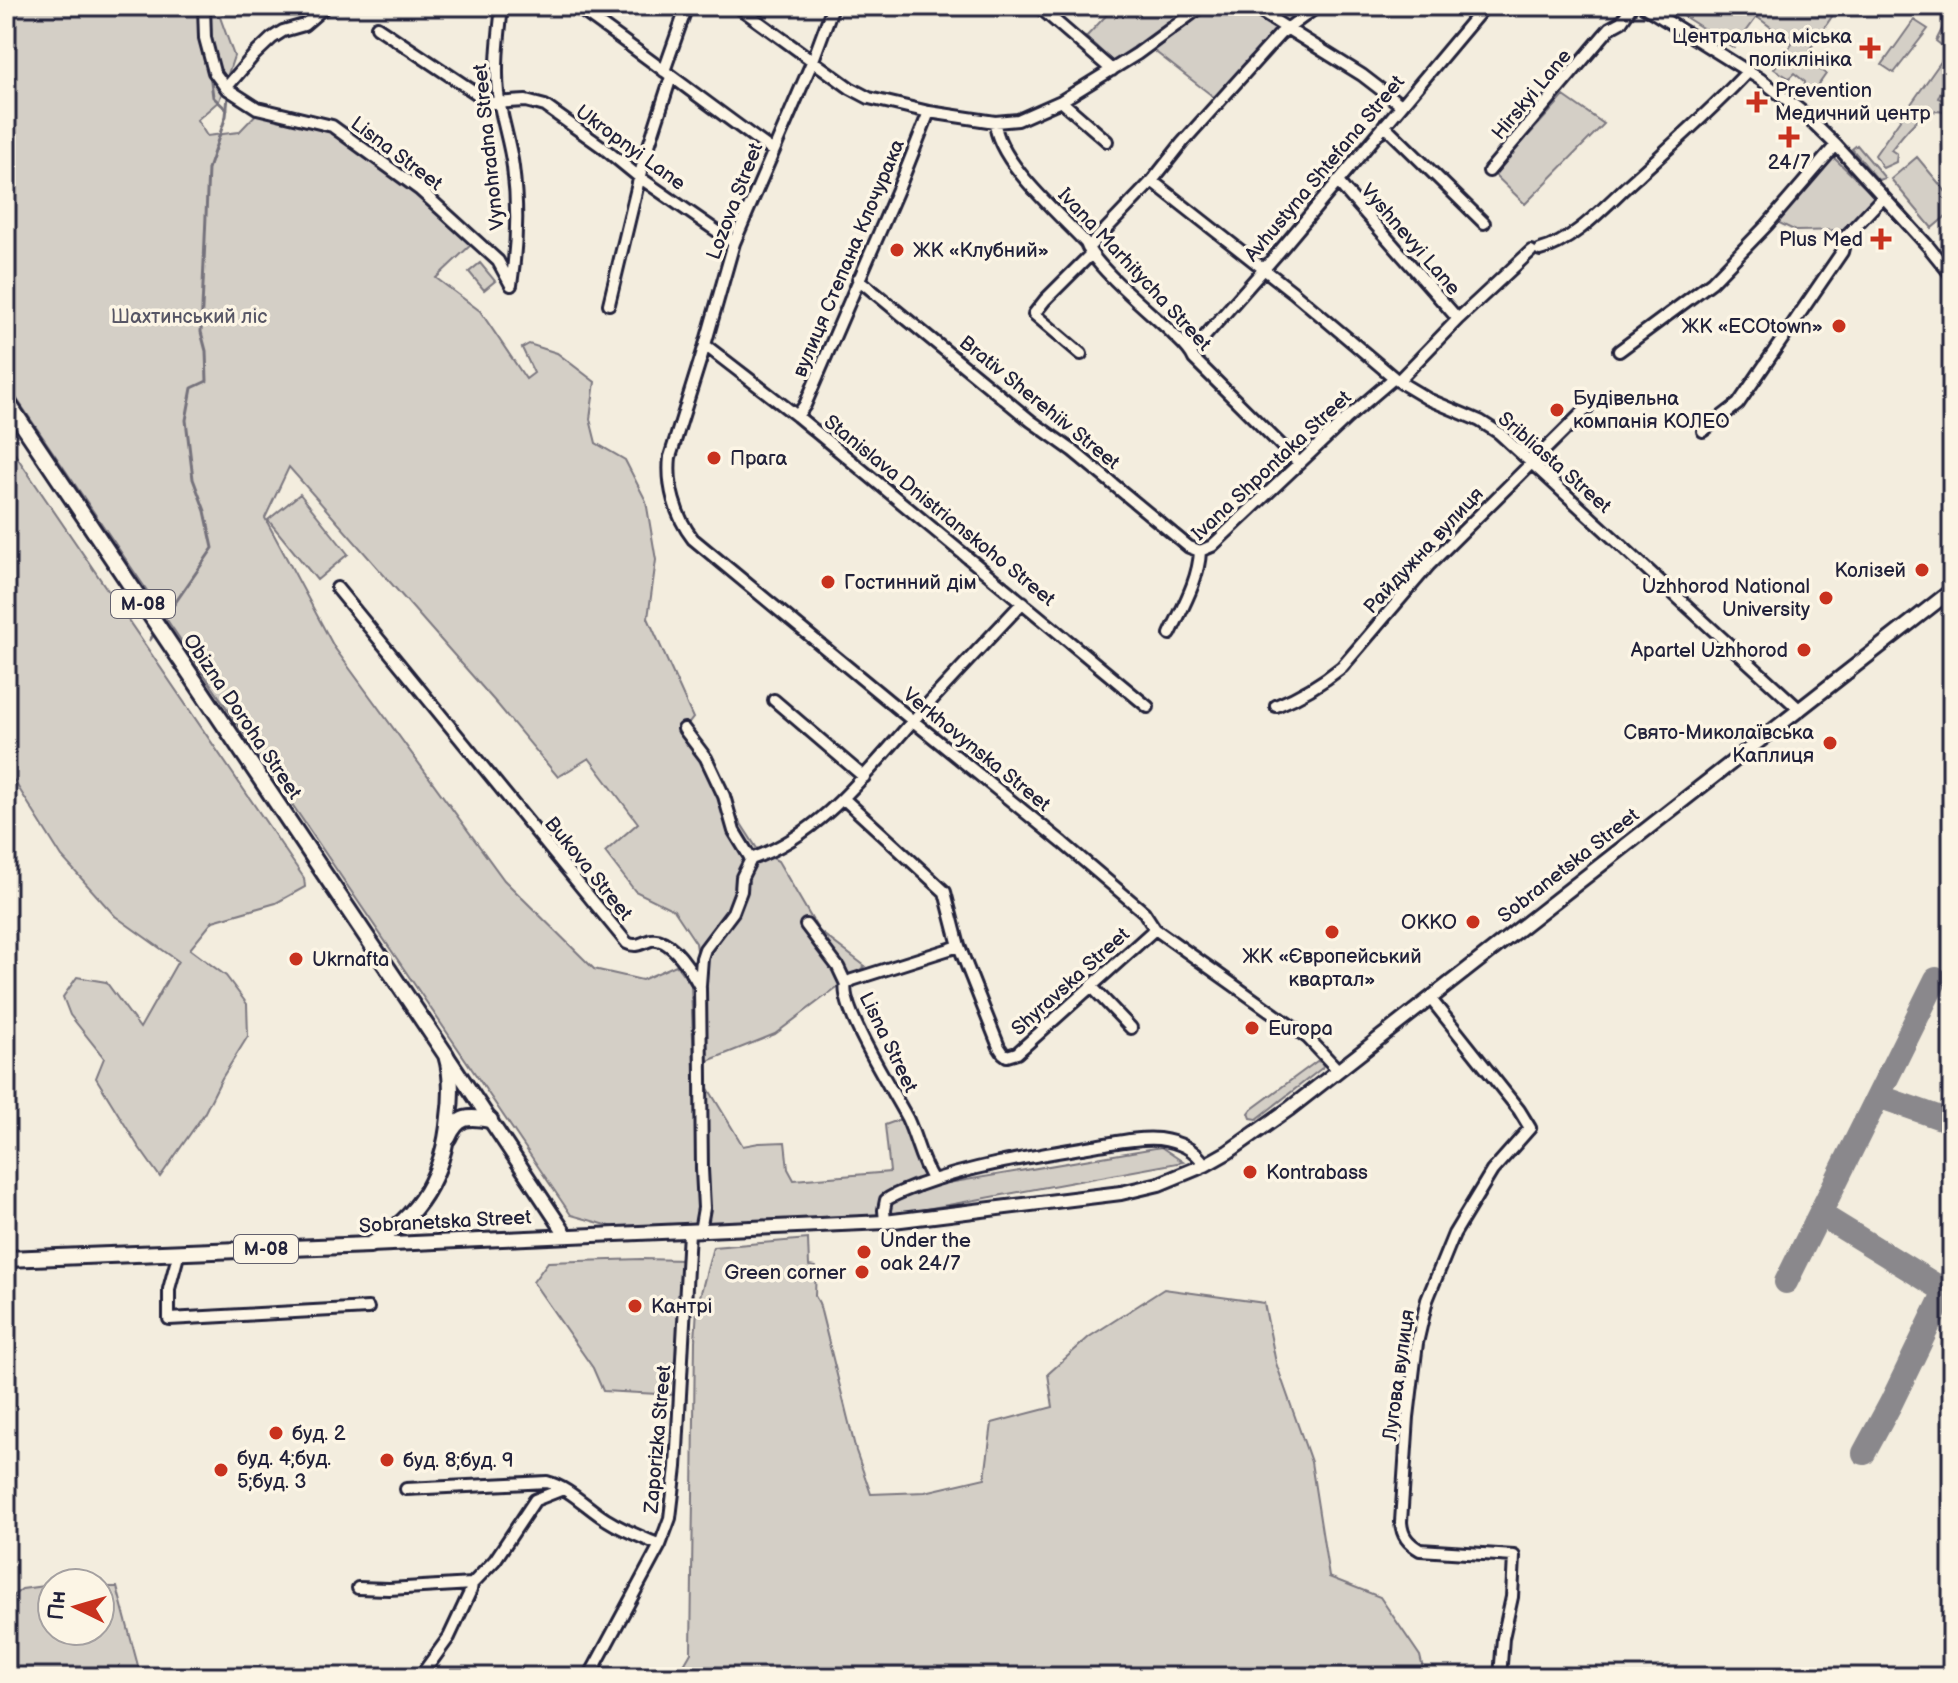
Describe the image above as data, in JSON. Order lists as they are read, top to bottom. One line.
{"streets":{"highway":["М-08","Obizna Doroha Street","Sobranetska Street"],"street":["Hirskyi Lane","Vynohradna Street","Ukropnyi Lane","Lisna Street","Avhustyna Shtefana Street","Lozova Street","Vyshnevyi Lane","вулиця Степана Клочурака","Ivana Marhitycha Street","Brativ Sherehiiv Street","Sribliasta Street","Ivana Shpontaka Street","Stanislava Dnistrianskoho Street","Райдужна вулиця","Verkhovynska Street","Bukova Street","Shyravska Street","Лугова вулиця","Zaporizka Street"]},"crossings":[["Vynohradna Street","Ukropnyi Lane"],["Vynohradna Street","Lisna Street"],["Ukropnyi Lane","Lozova Street"],["Avhustyna Shtefana Street","Vyshnevyi Lane"],["Avhustyna Shtefana Street","Ivana Marhitycha Street"],["Avhustyna Shtefana Street","Sribliasta Street"],["Lozova Street","Stanislava Dnistrianskoho Street"],["Lozova Street","Verkhovynska Street"],["Vyshnevyi Lane","Ivana Shpontaka Street"],["вулиця Степана Клочурака","Brativ Sherehiiv Street"],["вулиця Степана Клочурака","Stanislava Dnistrianskoho Street"],["Ivana Marhitycha Street","Ivana Shpontaka Street"],["Brativ Sherehiiv Street","Ivana Shpontaka Street"],["Sribliasta Street","Ivana Shpontaka Street"],["Sribliasta Street","Райдужна вулиця"],["Sribliasta Street","Sobranetska Street"],["Obizna Doroha Street","Sobranetska Street"],["Verkhovynska Street","Sobranetska Street"],["Verkhovynska Street","Shyravska Street"],["Sobranetska Street","Bukova Street"],["Sobranetska Street","Лугова вулиця"],["Sobranetska Street","Zaporizka Street"],["Bukova Street","Zaporizka Street"]],"parks":["Шахтинський ліс"],"places":{"health":["Центральна міська поліклініка","Prevention Медичний центр","24/7","Plus Med"],"other":["ЖК «Клубний»","ЖК «ECOtown»","Будівельна компанія КОЛЕО","Прага","Колізей","Гостинний дім","Uzhhorod National University","Apartel Uzhhorod","Свято-Миколаївська Каплиця","OKKO","ЖК «Європейський квартал»","Ukrnafta","Europa","Kontrabass","Under the oak 24/7","Green corner","Кантрі","буд. 2","буд. 8;буд. 9","буд. 4;буд. 5;буд. 3"]},"north":"left"}
